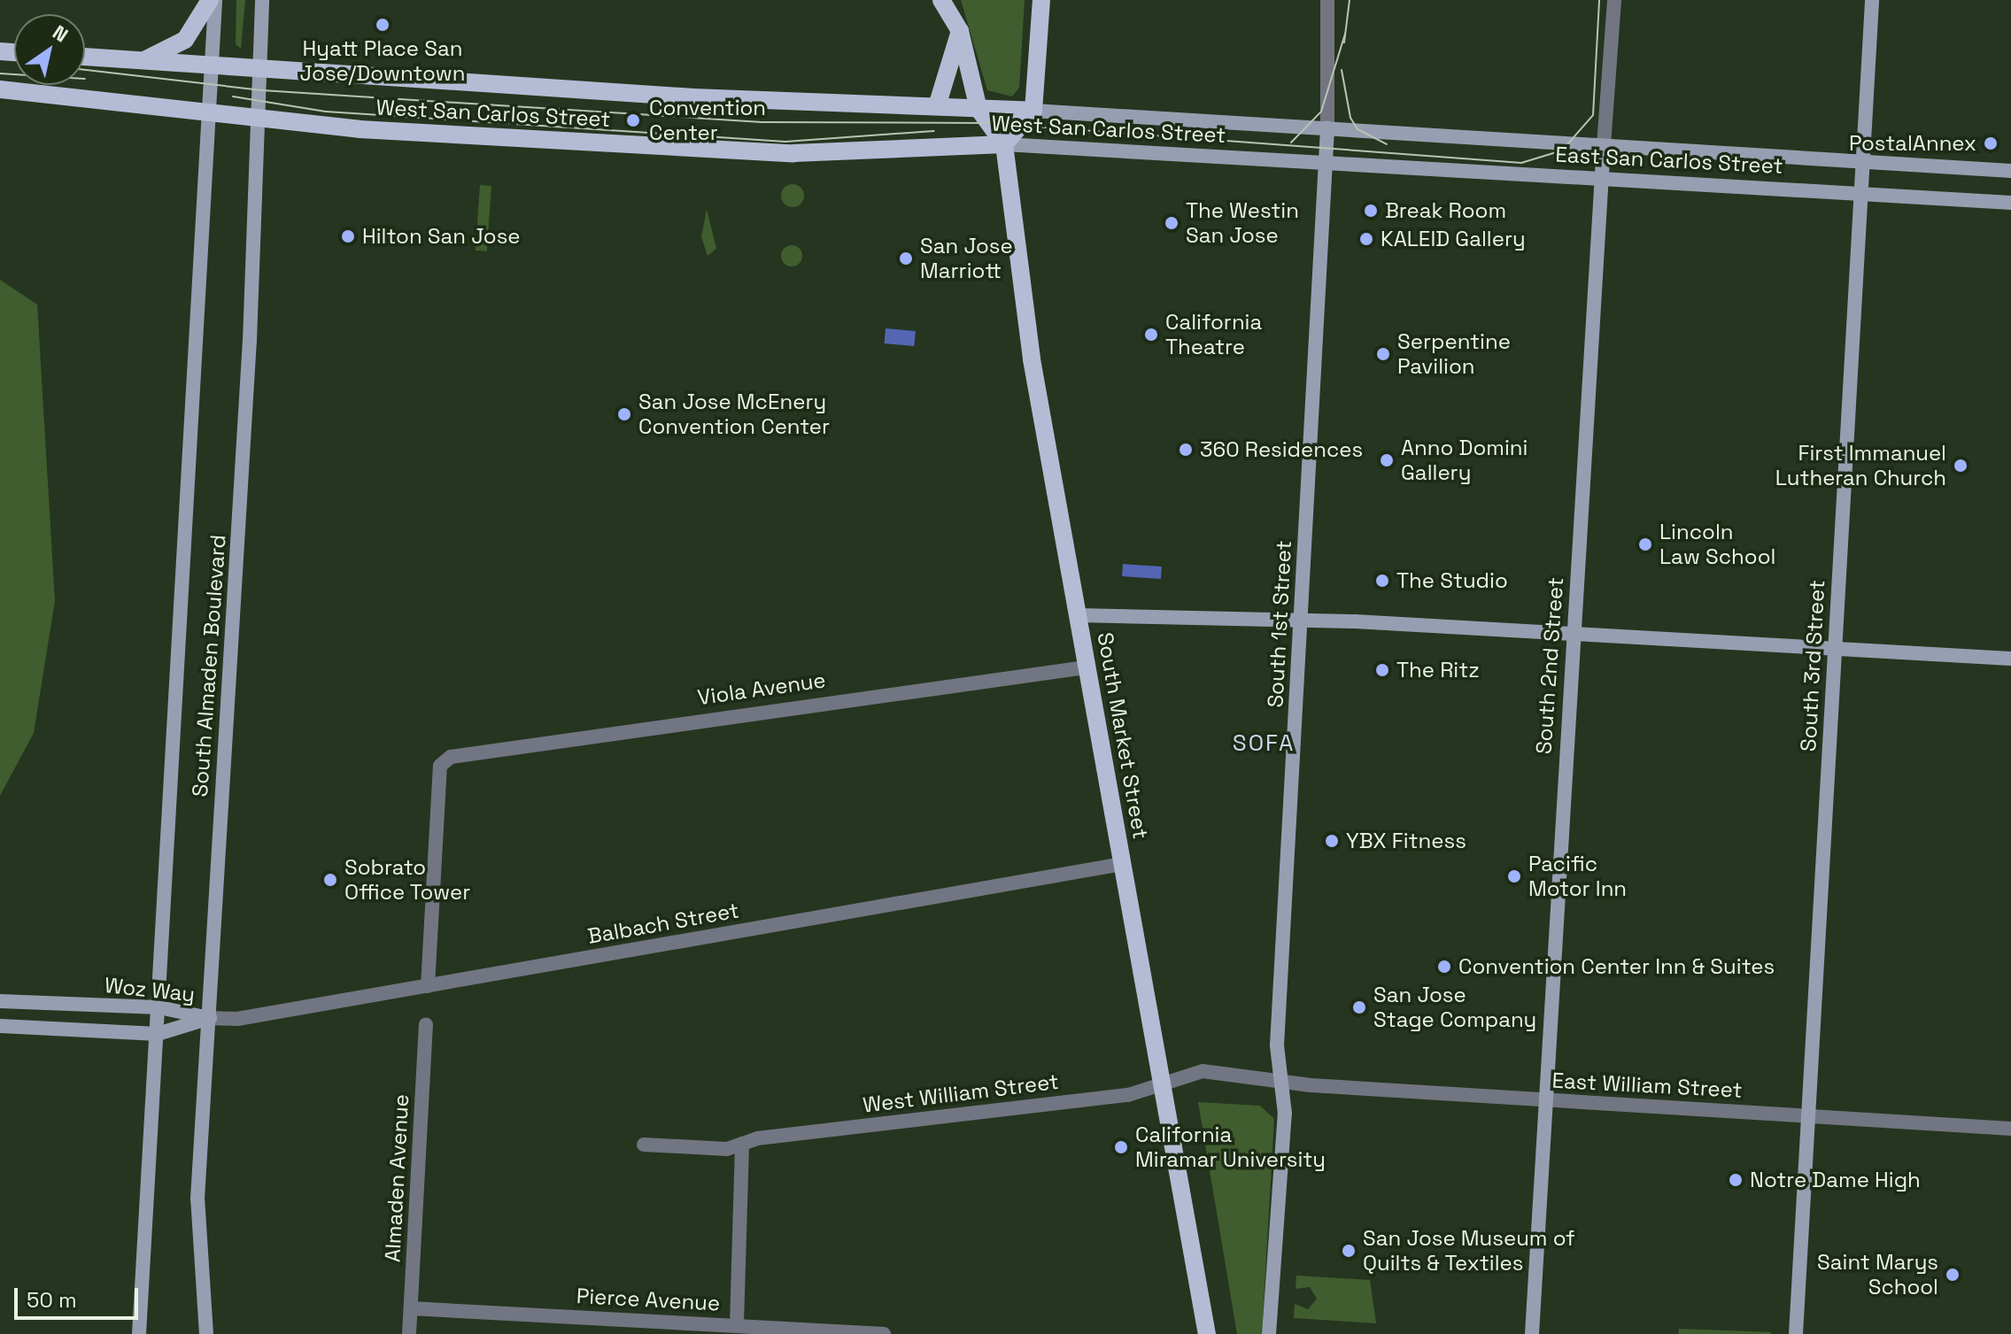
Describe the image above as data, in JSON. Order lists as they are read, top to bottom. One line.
{"streets":{"main road":["West San Carlos Street","South Market Street"],"street":["East San Carlos Street","South 1st Street","South Almaden Boulevard","South 2nd Street","South 3rd Street","Viola Avenue","Balbach Street","Woz Way","East William Street","West William Street","Almaden Avenue","Pierce Avenue"]},"crossings":[["West San Carlos Street","East San Carlos Street"],["West San Carlos Street","South 1st Street"],["West San Carlos Street","South Almaden Boulevard"],["West San Carlos Street","South Market Street"],["East San Carlos Street","South 1st Street"],["East San Carlos Street","South 2nd Street"],["East San Carlos Street","South 3rd Street"],["South 1st Street","East William Street"],["South 1st Street","West William Street"],["South Almaden Boulevard","Balbach Street"],["South Almaden Boulevard","Woz Way"],["South 2nd Street","East William Street"],["South 3rd Street","East William Street"],["Viola Avenue","South Market Street"],["Viola Avenue","Balbach Street"],["South Market Street","Balbach Street"],["South Market Street","West William Street"],["Balbach Street","Woz Way"],["East William Street","West William Street"],["Almaden Avenue","Pierce Avenue"]],"districts":["SOFA"],"places":["Hyatt Place San Jose/Downtown","Convention Center","PostalAnnex","Break Room","The Westin San Jose","Hilton San Jose","KALEID Gallery","San Jose Marriott","California Theatre","Serpentine Pavilion","San Jose McEnery Convention Center","360 Residences","Anno Domini Gallery","First Immanuel Lutheran Church","Lincoln Law School","The Studio","The Ritz","YBX Fitness","Pacific Motor Inn","Sobrato Office Tower","Convention Center Inn & Suites","San Jose Stage Company","California Miramar University","Notre Dame High","San Jose Museum of Quilts & Textiles","Saint Marys School"],"scale_bar":"50 m","north":"top right"}
